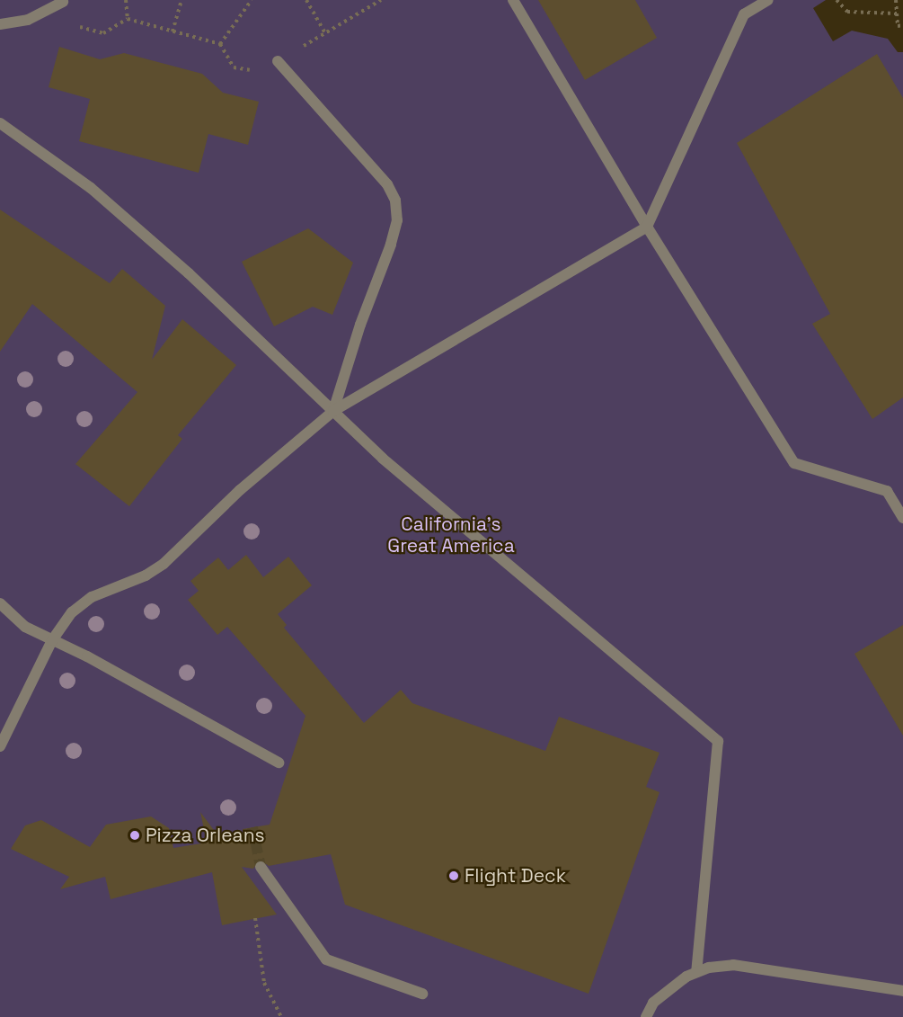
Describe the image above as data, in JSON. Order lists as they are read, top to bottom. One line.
{"parks":["California's Great America"],"places":["Pizza Orleans","Flight Deck"]}
